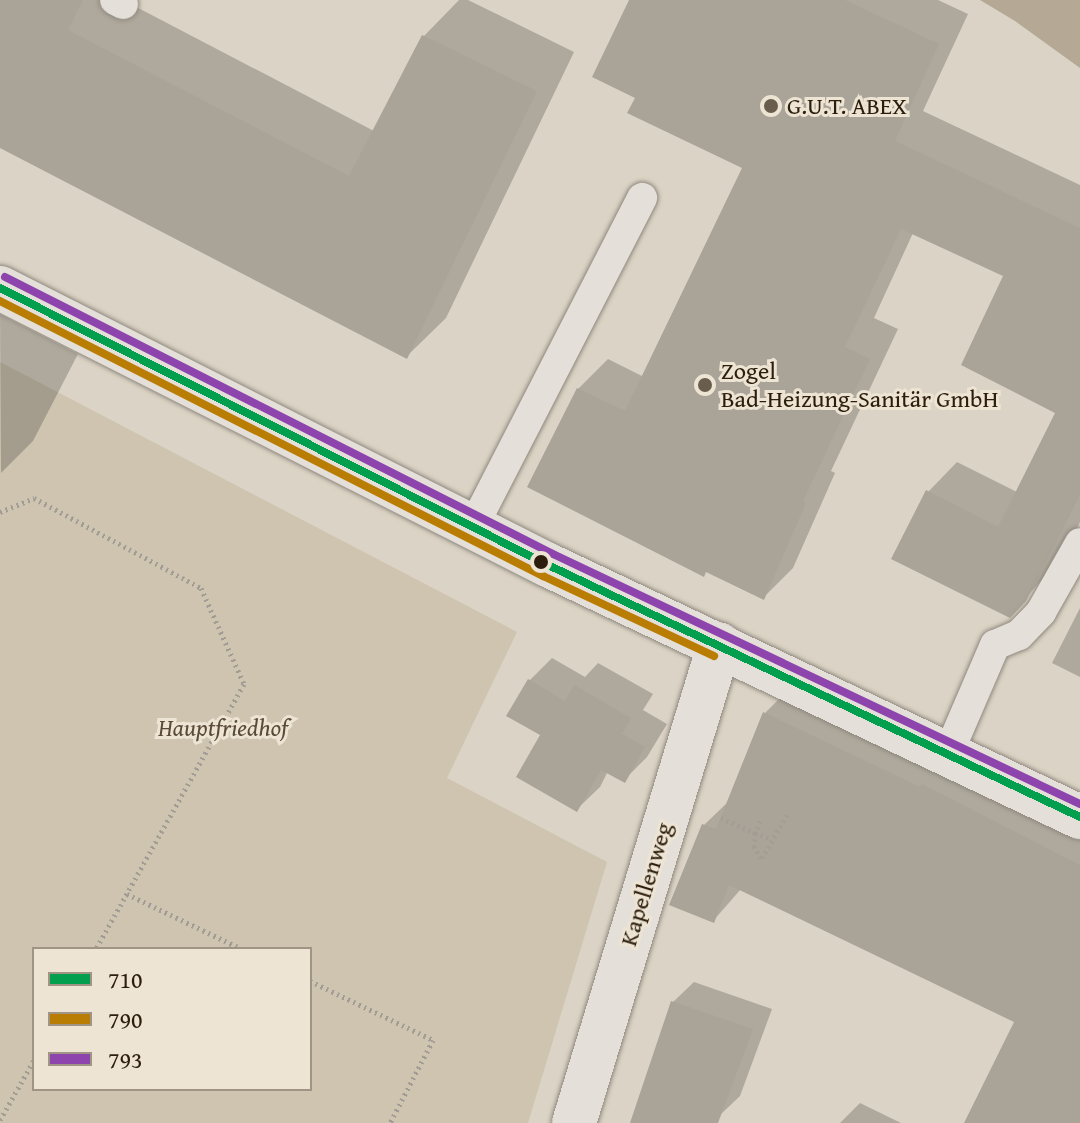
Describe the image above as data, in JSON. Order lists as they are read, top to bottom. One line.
{"streets":{"main road":["Kapellenweg"]},"parks":["Hauptfriedhof"],"places":["G.U.T. ABEX","Zogel Bad-Heizung-Sanitär GmbH"],"lines":["transit line 793","transit line 710","transit line 790"],"legend":["710","790","793"]}
